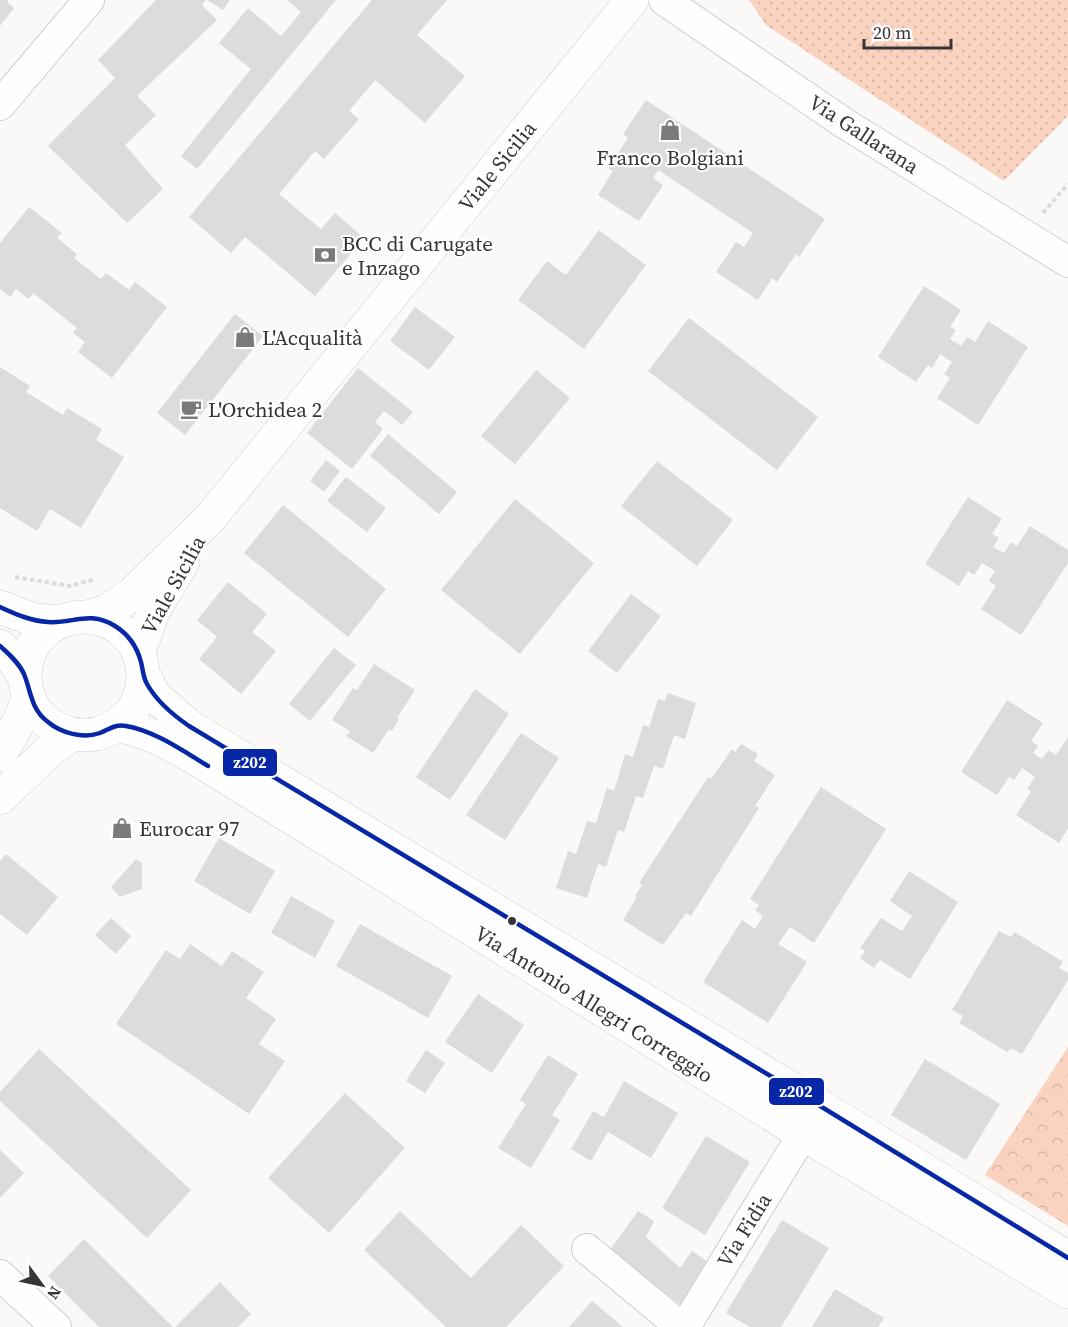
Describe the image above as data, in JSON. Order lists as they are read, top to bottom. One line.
{"streets":{"street":["Via Gallarana","Viale Sicilia","Via Antonio Allegri Correggio","Via Fidia"]},"crossings":[["Viale Sicilia","Via Antonio Allegri Correggio"],["Via Antonio Allegri Correggio","Via Fidia"]],"places":{"shop":["Franco Bolgiani","L'Acqualità","Eurocar 97"],"bank":["BCC di Carugate e Inzago"],"cafe":["L'Orchidea 2"]},"lines":["transit line z202"],"scale_bar":"20 m","north":"bottom right"}
